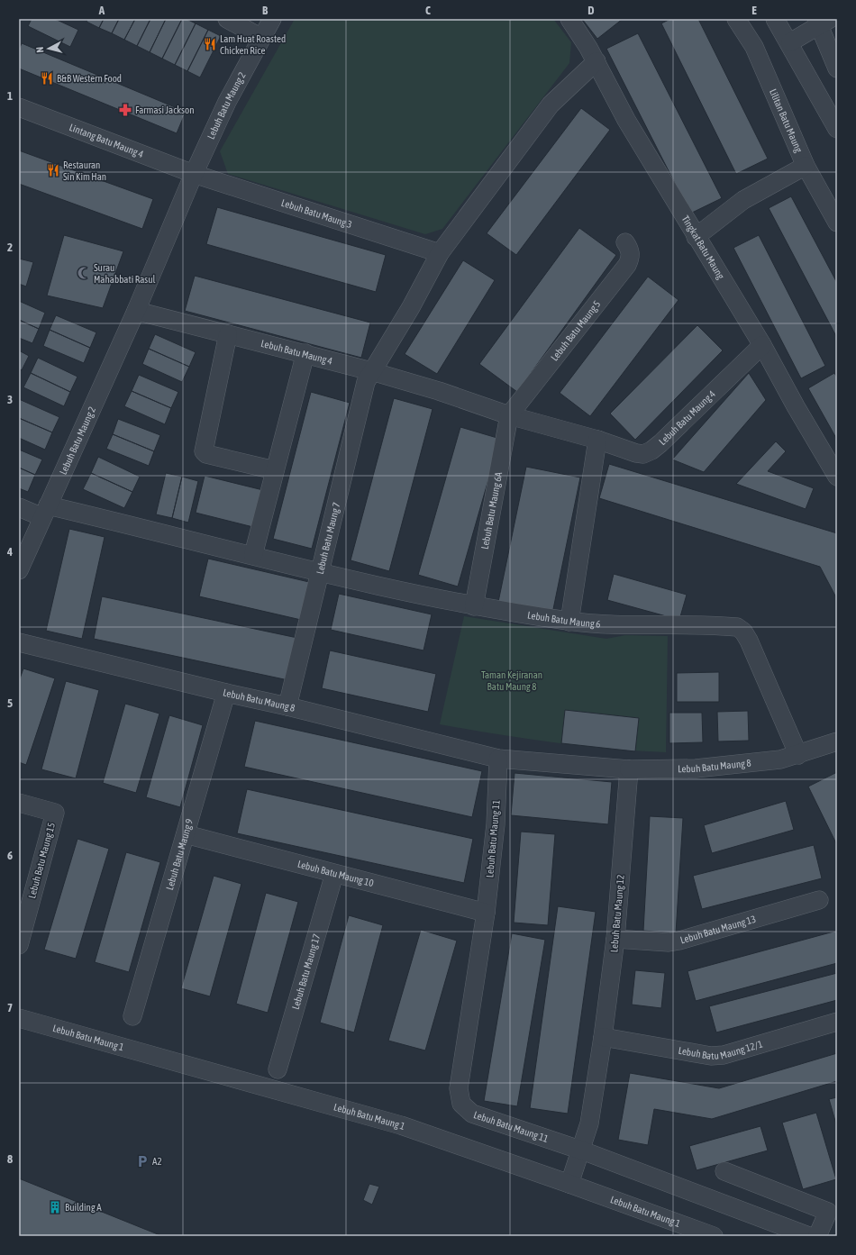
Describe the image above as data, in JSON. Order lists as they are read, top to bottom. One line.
{"streets":{"street":["Lebuh Batu Maung 2","Lilitan Batu Maung","Lintang Batu Maung 4","Lebuh Batu Maung 3","Tingkat Batu Maung","Lebuh Batu Maung 5","Lebuh Batu Maung 4","Lebuh Batu Maung 6A","Lebuh Batu Maung 7","Lebuh Batu Maung 6","Lebuh Batu Maung 8","Lebuh Batu Maung 11","Lebuh Batu Maung 9","Lebuh Batu Maung 15","Lebuh Batu Maung 10","Lebuh Batu Maung 12","Lebuh Batu Maung 13","Lebuh Batu Maung 17","Lebuh Batu Maung 1","Lebuh Batu Maung 12/1"]},"crossings":[["Lebuh Batu Maung 2","Lintang Batu Maung 4"],["Lebuh Batu Maung 2","Lebuh Batu Maung 3"],["Lebuh Batu Maung 2","Lebuh Batu Maung 4"],["Lebuh Batu Maung 2","Lebuh Batu Maung 6"],["Lintang Batu Maung 4","Lebuh Batu Maung 3"],["Tingkat Batu Maung","Lebuh Batu Maung 4"],["Lebuh Batu Maung 5","Lebuh Batu Maung 4"],["Lebuh Batu Maung 5","Lebuh Batu Maung 6A"],["Lebuh Batu Maung 4","Lebuh Batu Maung 6A"],["Lebuh Batu Maung 4","Lebuh Batu Maung 7"],["Lebuh Batu Maung 6A","Lebuh Batu Maung 6"],["Lebuh Batu Maung 7","Lebuh Batu Maung 6"],["Lebuh Batu Maung 7","Lebuh Batu Maung 8"],["Lebuh Batu Maung 6","Lebuh Batu Maung 8"],["Lebuh Batu Maung 8","Lebuh Batu Maung 11"],["Lebuh Batu Maung 8","Lebuh Batu Maung 9"],["Lebuh Batu Maung 8","Lebuh Batu Maung 12"],["Lebuh Batu Maung 11","Lebuh Batu Maung 10"],["Lebuh Batu Maung 11","Lebuh Batu Maung 12"],["Lebuh Batu Maung 9","Lebuh Batu Maung 10"],["Lebuh Batu Maung 10","Lebuh Batu Maung 17"],["Lebuh Batu Maung 12","Lebuh Batu Maung 13"],["Lebuh Batu Maung 12","Lebuh Batu Maung 1"],["Lebuh Batu Maung 12","Lebuh Batu Maung 12/1"]],"parks":["Taman Kejiranan Batu Maung 8"],"places":{"restaurant":["Lam Huat Roasted Chicken Rice","B&B Western Food","Restauran Sin Kim Han"],"pharmacy":["Farmasi Jackson"],"mosque":["Surau Mahabbati Rasul"],"parking":["A2"],"building":["Building A"]},"north":"left","grid":{"columns":["A","B","C","D","E"],"rows":["1","2","3","4","5","6","7","8"]}}
